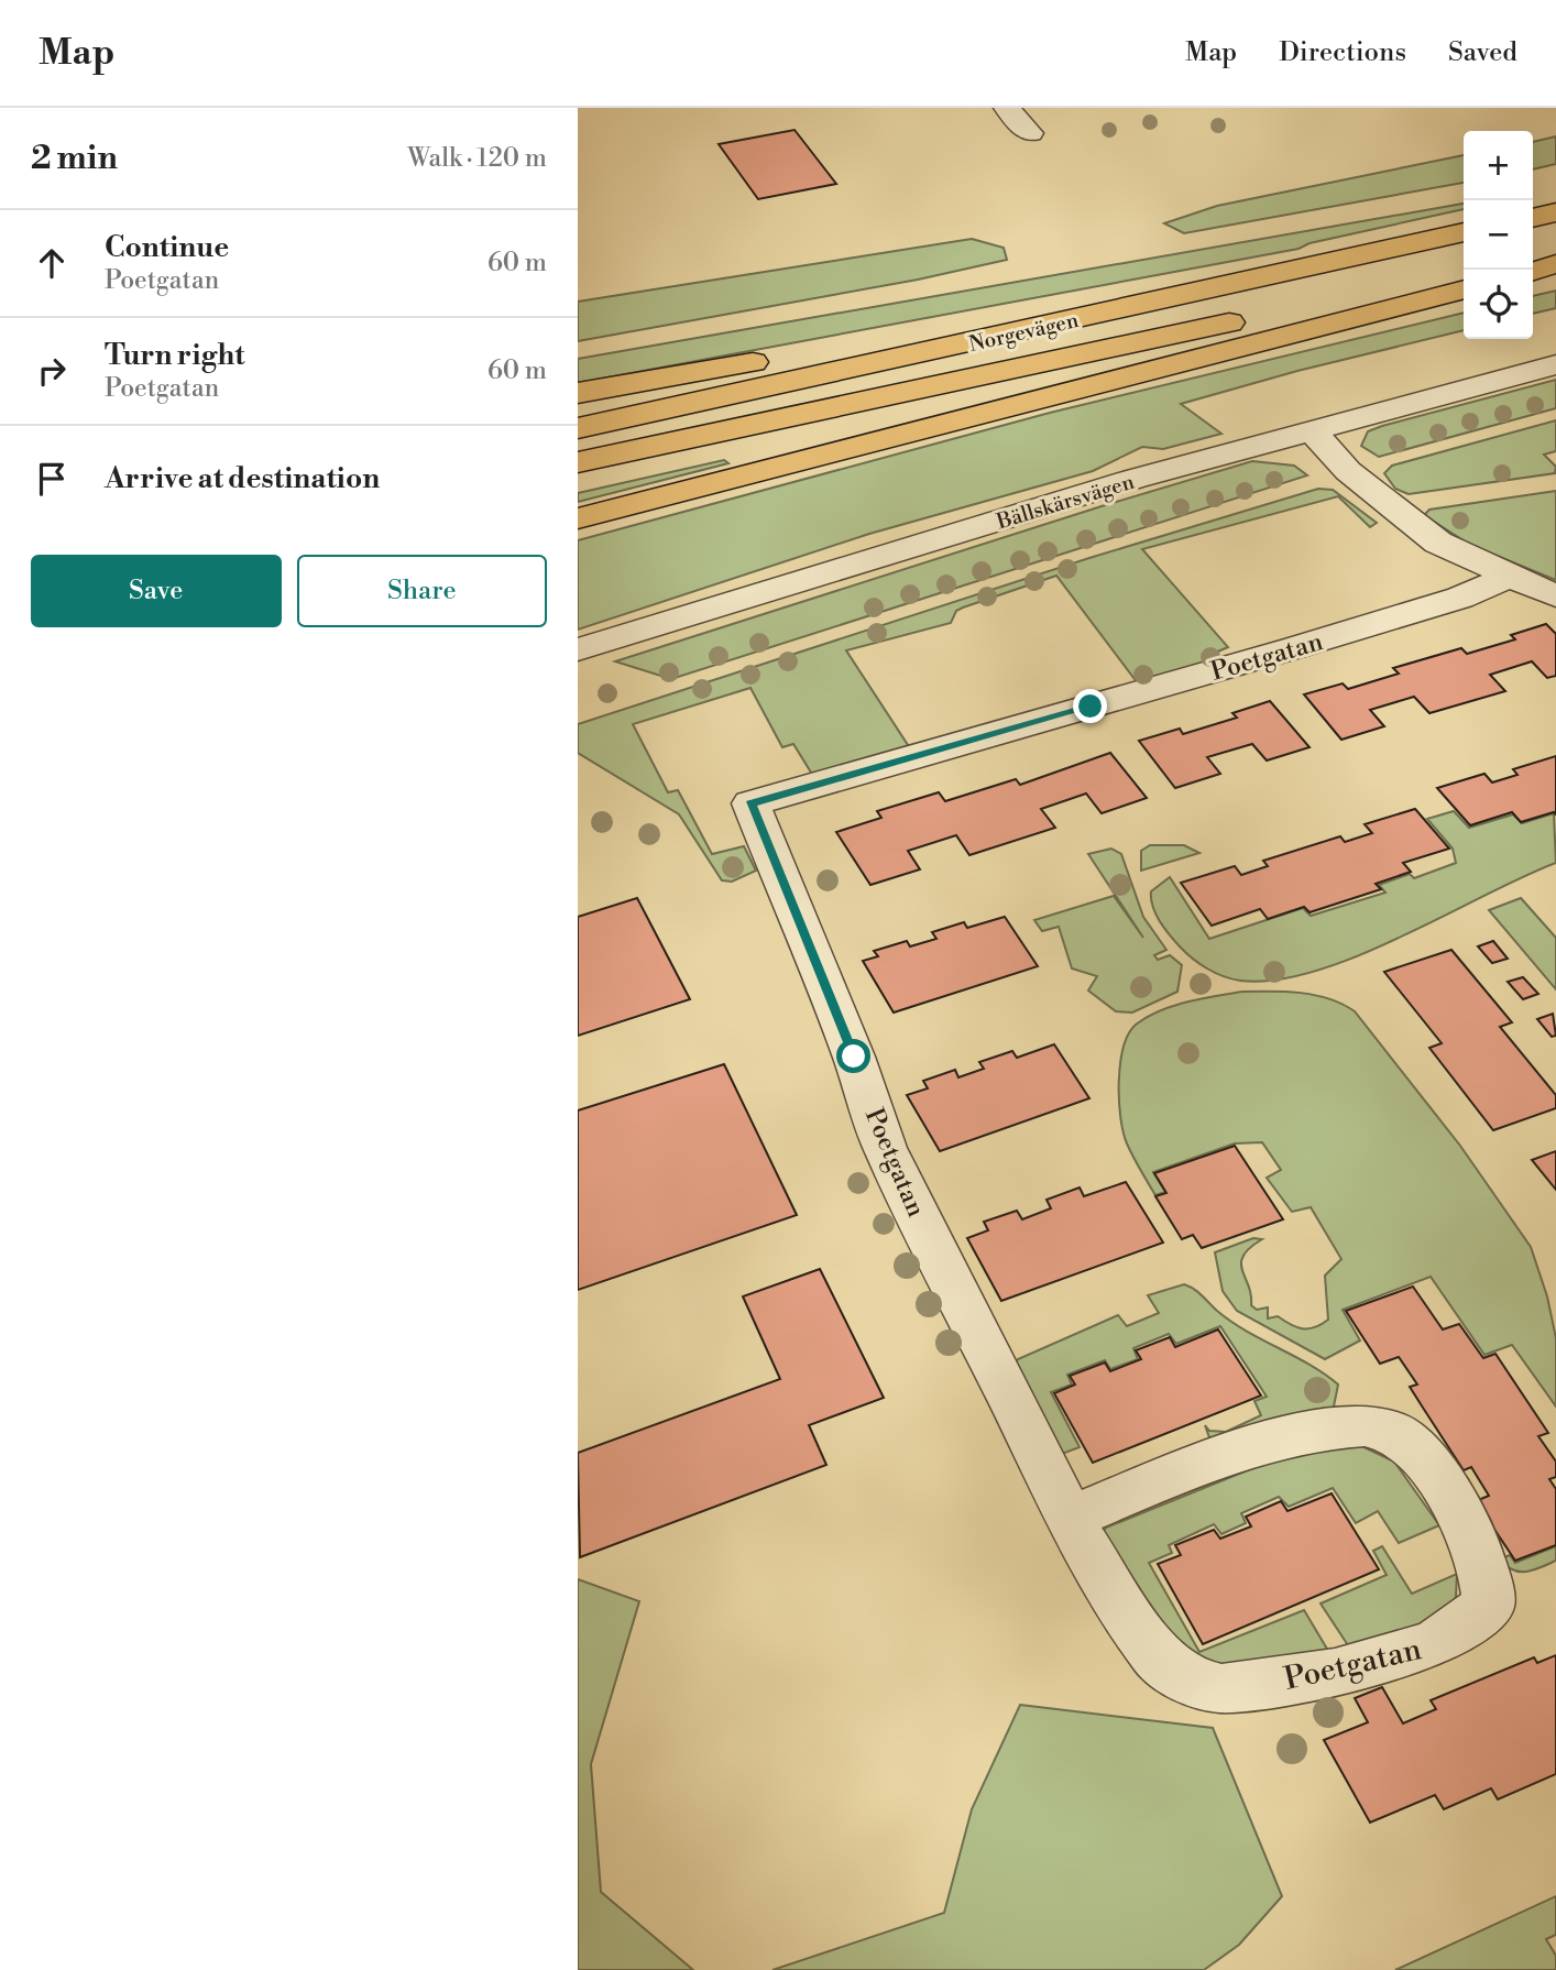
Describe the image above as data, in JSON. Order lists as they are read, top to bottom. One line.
{"streets":{"highway":["Norgevägen"],"street":["Bällskärsvägen","Poetgatan"]},"page":{"header":"Map","nav":["Map","Directions","Saved"],"heading":["2 min","Walk · 120 m"],"map_buttons":["+","−"],"list":[["Continue","Poetgatan","60 m"],["Turn right","Poetgatan","60 m"],"Arrive at destination"],"buttons":["Save","Share"]}}
